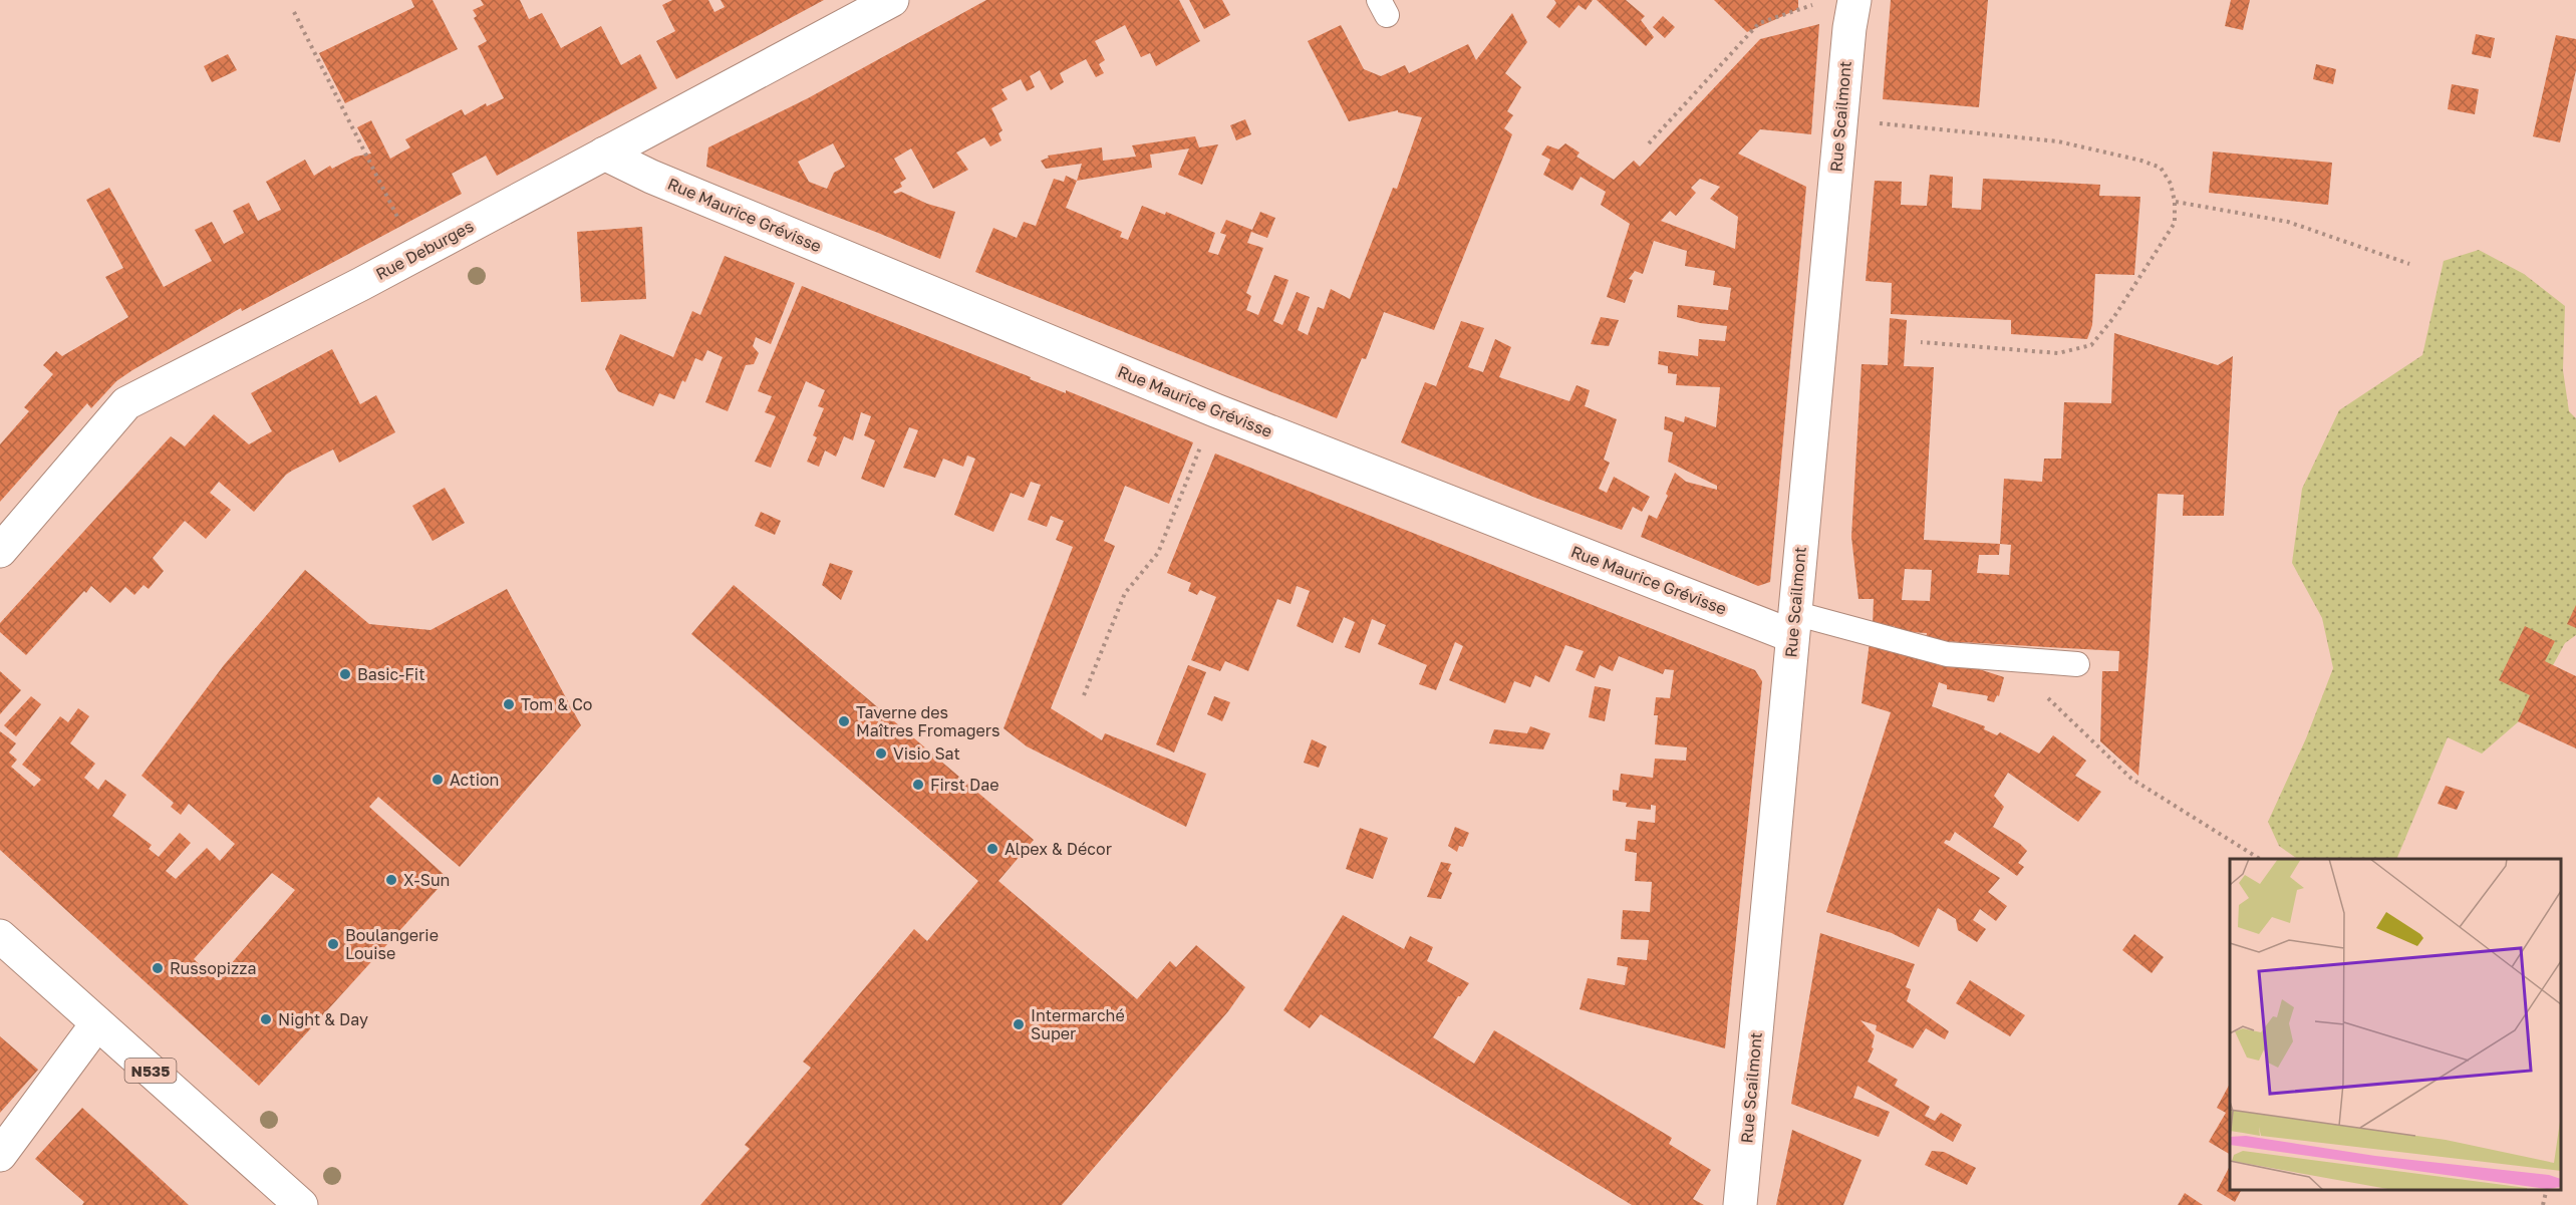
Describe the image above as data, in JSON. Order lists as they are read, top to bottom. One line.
{"streets":{"street":["Rue Scailmont","Rue Maurice Grévisse","Rue Deburges","N535"]},"crossings":[["Rue Scailmont","Rue Maurice Grévisse"],["Rue Maurice Grévisse","Rue Deburges"]],"places":["Basic-Fit","Tom & Co","Taverne des Maîtres Fromagers","Visio Sat","Action","First Dae","Alpex & Décor","X-Sun","Boulangerie Louise","Russopizza","Night & Day","Intermarché Super"]}
